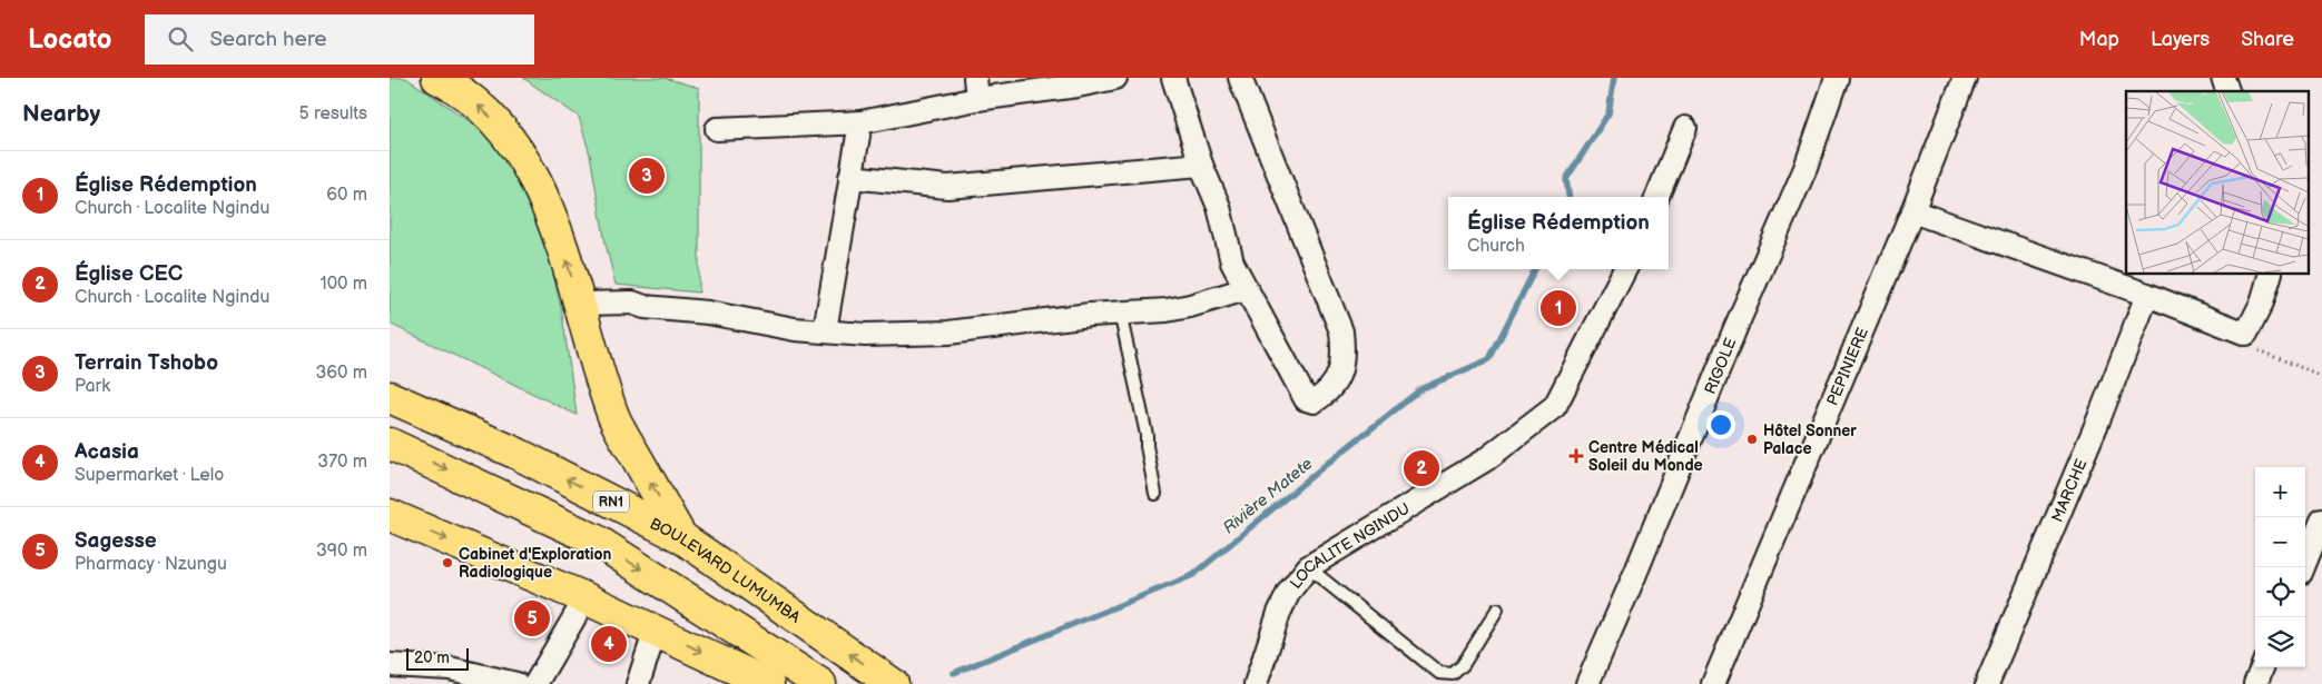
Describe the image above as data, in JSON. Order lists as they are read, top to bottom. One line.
{"streets":{"highway":["RN1","BOULEVARD LUMUMBA"],"street":["RIGOLE","PEPINIERE","MARCHE","LOCALITE NGINDU"]},"water":["Rivière Matete"],"places":{"other":["Hôtel Sonner Palace","Cabinet d'Exploration Radiologique"],"health":["Centre Médical Soleil du Monde"]},"scale_bar":"20 m","page":{"header":"Locato","search":"Search here","nav":["Map","Layers","Share"],"heading":["Nearby","5 results"],"list":[{"mark":"1","name":"Église Rédemption","note":"Church · Localite Ngindu","value":"60 m"},{"mark":"2","name":"Église CEC","note":"Church · Localite Ngindu","value":"100 m"},{"mark":"3","name":"Terrain Tshobo","note":"Park","value":"360 m"},{"mark":"4","name":"Acasia","note":"Supermarket · Lelo","value":"370 m"},{"mark":"5","name":"Sagesse","note":"Pharmacy · Nzungu","value":"390 m"}],"pins":["3","1","2","5","4"],"popup":["Église Rédemption","Church"],"map_buttons":["+","−"],"scale":"20 m"}}
